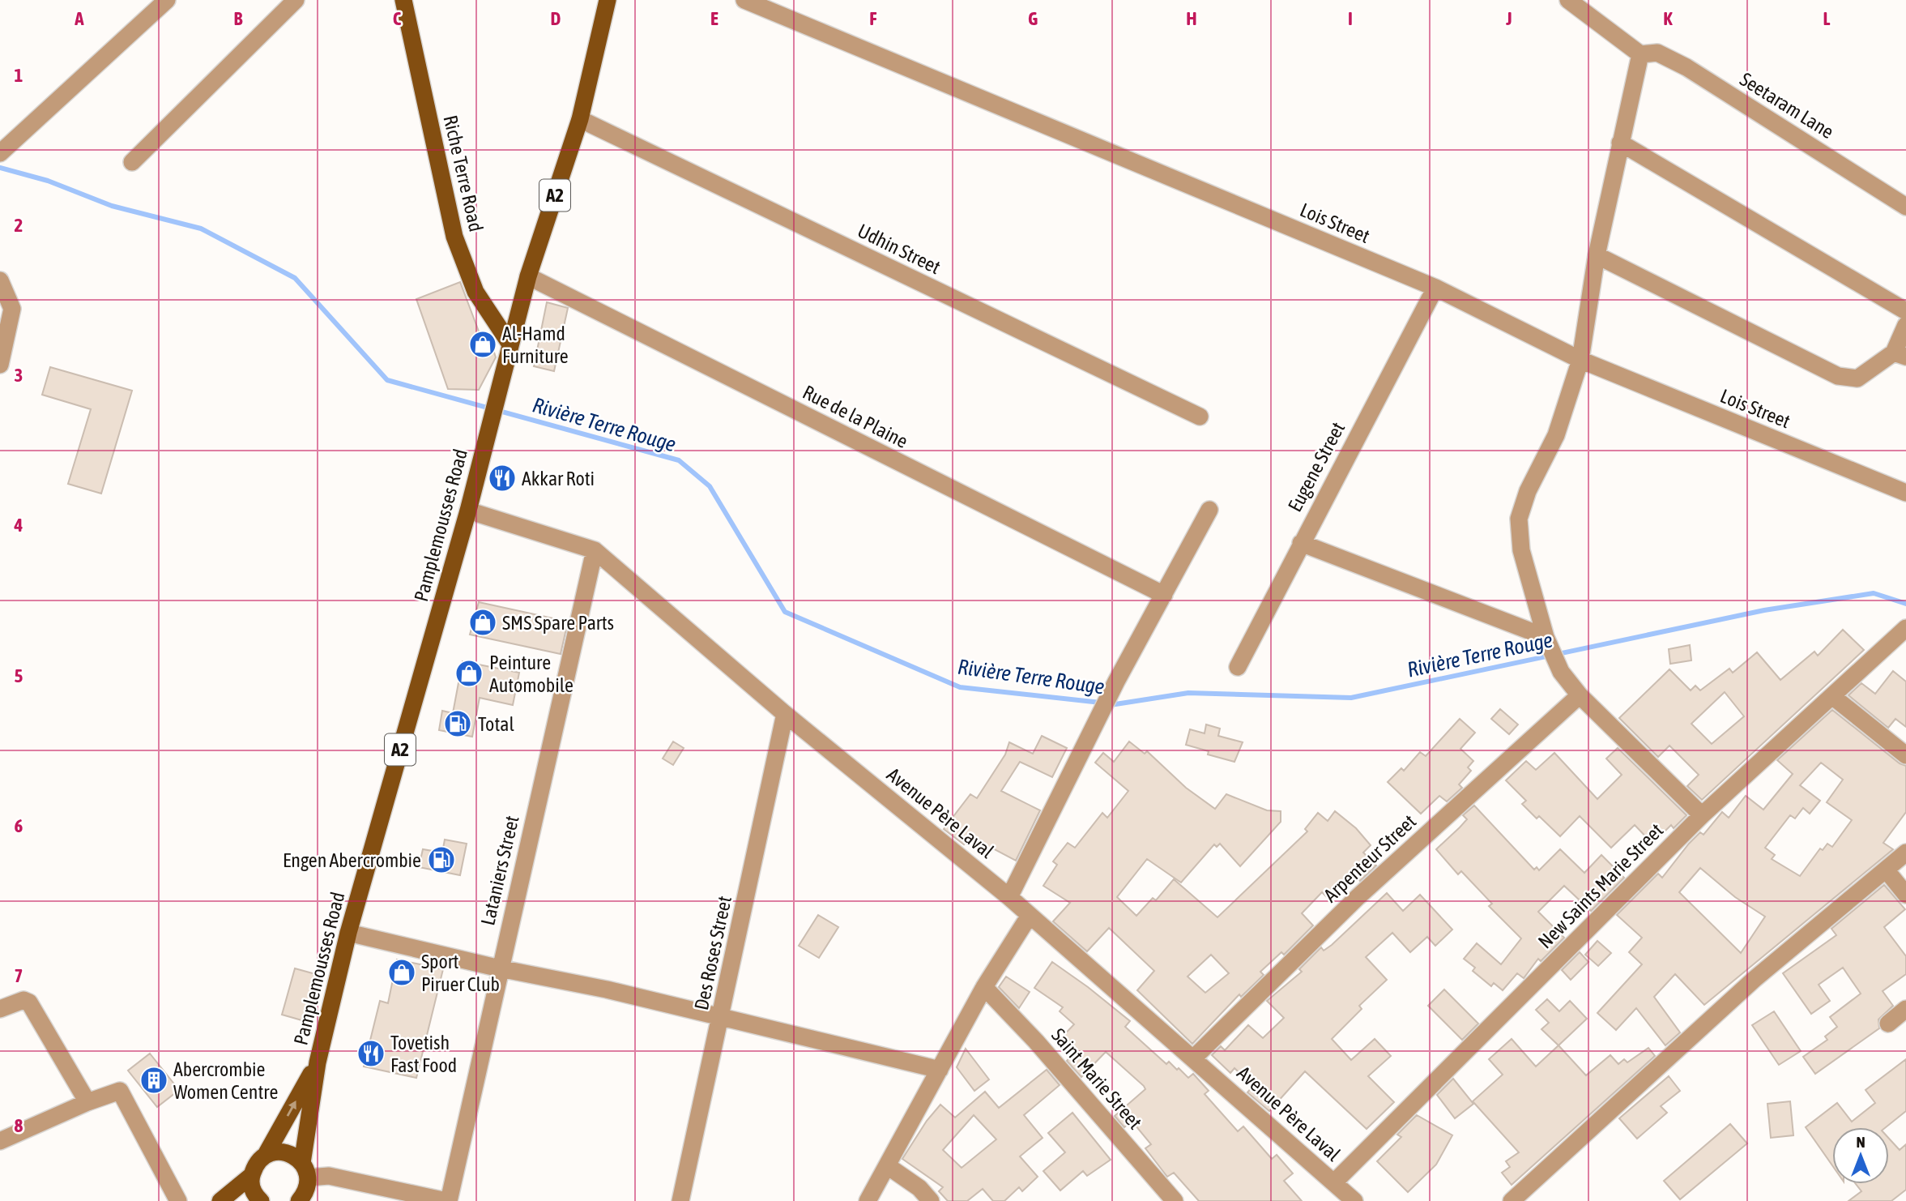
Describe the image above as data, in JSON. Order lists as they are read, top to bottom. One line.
{"streets":{"main road":["Riche Terre Road","A2","Pamplemousses Road"],"street":["Seetaram Lane","Lois Street","Udhin Street","Rue de la Plaine","Eugene Street","Avenue Père Laval","Arpenteur Street","Lataniers Street","New Saints Marie Street","Des Roses Street","Saint Marie Street"]},"crossings":[["Riche Terre Road","Pamplemousses Road"],["A2","Pamplemousses Road"],["Lois Street","Eugene Street"],["Udhin Street","Pamplemousses Road"],["Rue de la Plaine","Pamplemousses Road"],["Pamplemousses Road","Avenue Père Laval"],["Avenue Père Laval","Arpenteur Street"],["Avenue Père Laval","Lataniers Street"],["Avenue Père Laval","New Saints Marie Street"],["Avenue Père Laval","Des Roses Street"]],"water":["Rivière Terre Rouge"],"places":{"shop":["Al-Hamd Furniture","SMS Spare Parts","Peinture Automobile","Sport Piruer Club"],"restaurant":["Akkar Roti","Tovetish Fast Food"],"fuel station":["Total","Engen Abercrombie"],"building":["Abercrombie Women Centre"]},"north":"top","grid":{"columns":["A","B","C","D","E","F","G","H","I","J","K","L"],"rows":["1","2","3","4","5","6","7","8"]}}
